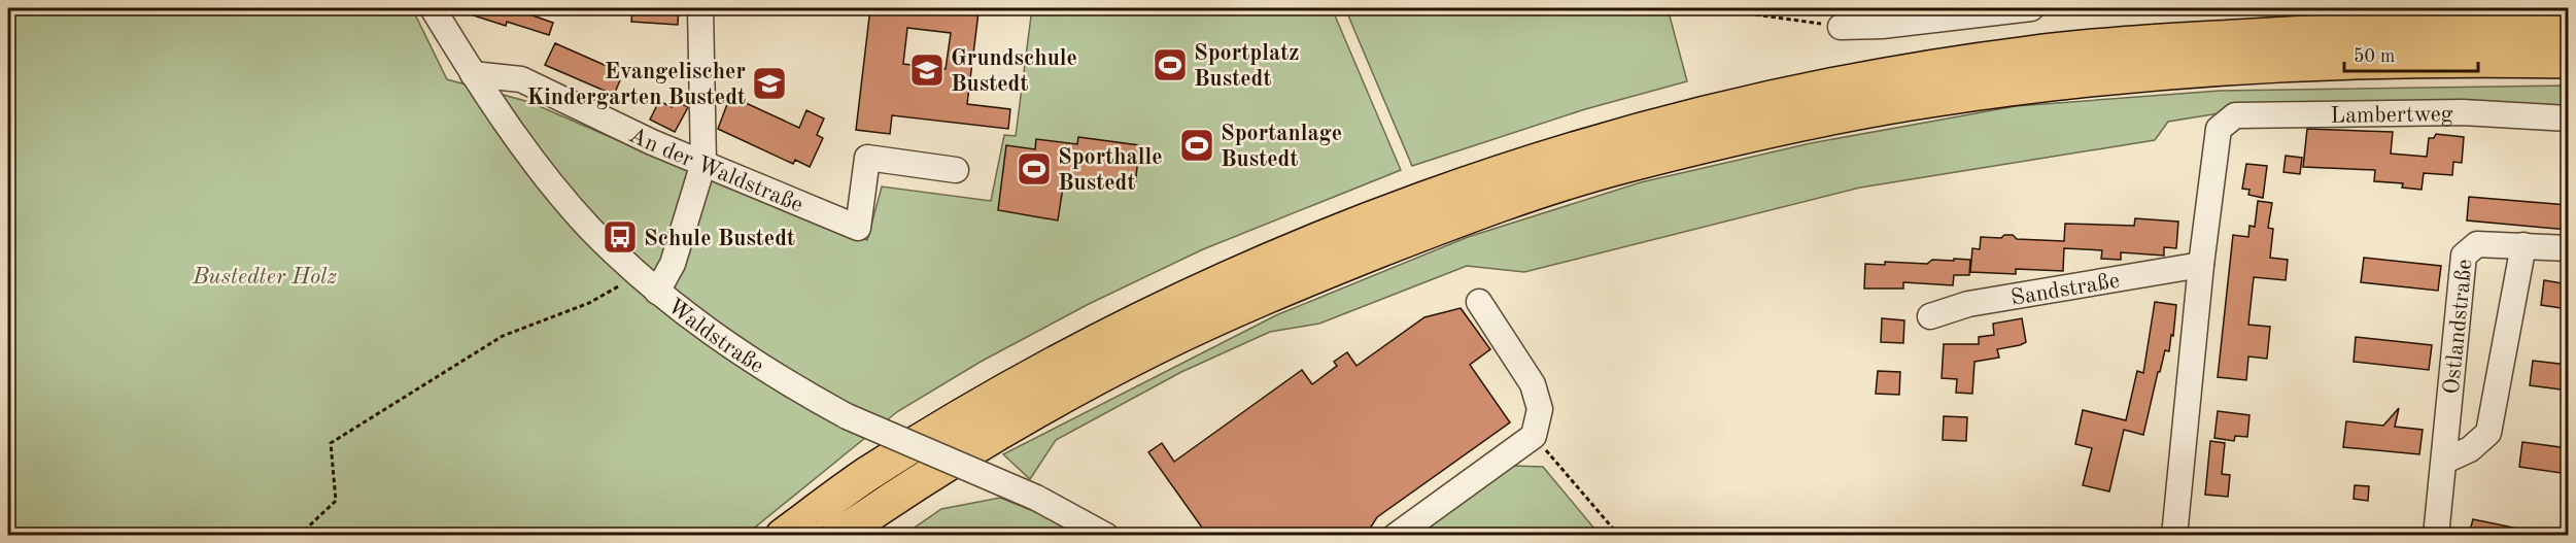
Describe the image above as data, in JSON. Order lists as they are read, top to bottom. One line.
{"streets":{"street":["Lambertweg","An der Waldstraße","Sandstraße","Ostlandstraße","Waldstraße"]},"crossings":[["Lambertweg","Sandstraße"],["An der Waldstraße","Waldstraße"]],"parks":["Bustedter Holz"],"places":{"sports":["Sportplatz Bustedt","Sportanlage Bustedt","Sporthalle Bustedt"],"school or university":["Grundschule Bustedt","Evangelischer Kindergarten Bustedt"],"bus stop":["Schule Bustedt"]},"scale_bar":"50 m"}
